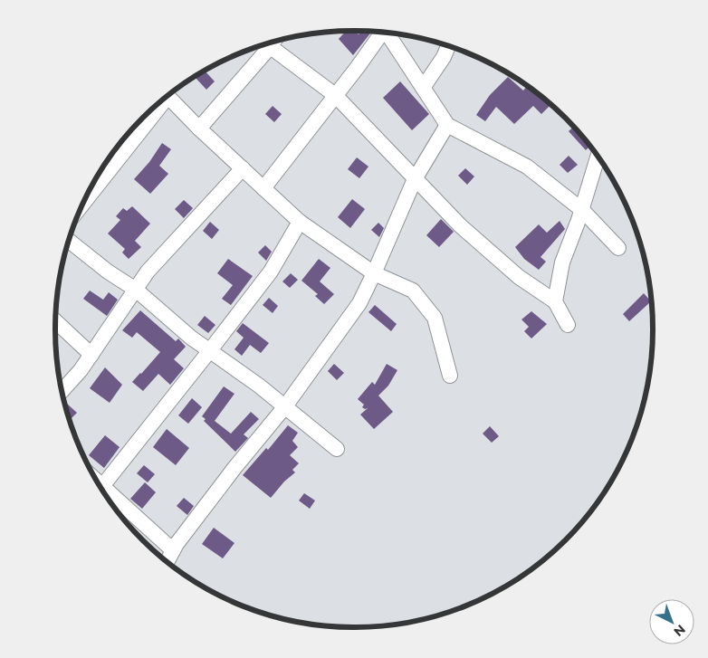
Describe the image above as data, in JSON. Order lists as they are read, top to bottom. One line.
{"north":"bottom right"}
